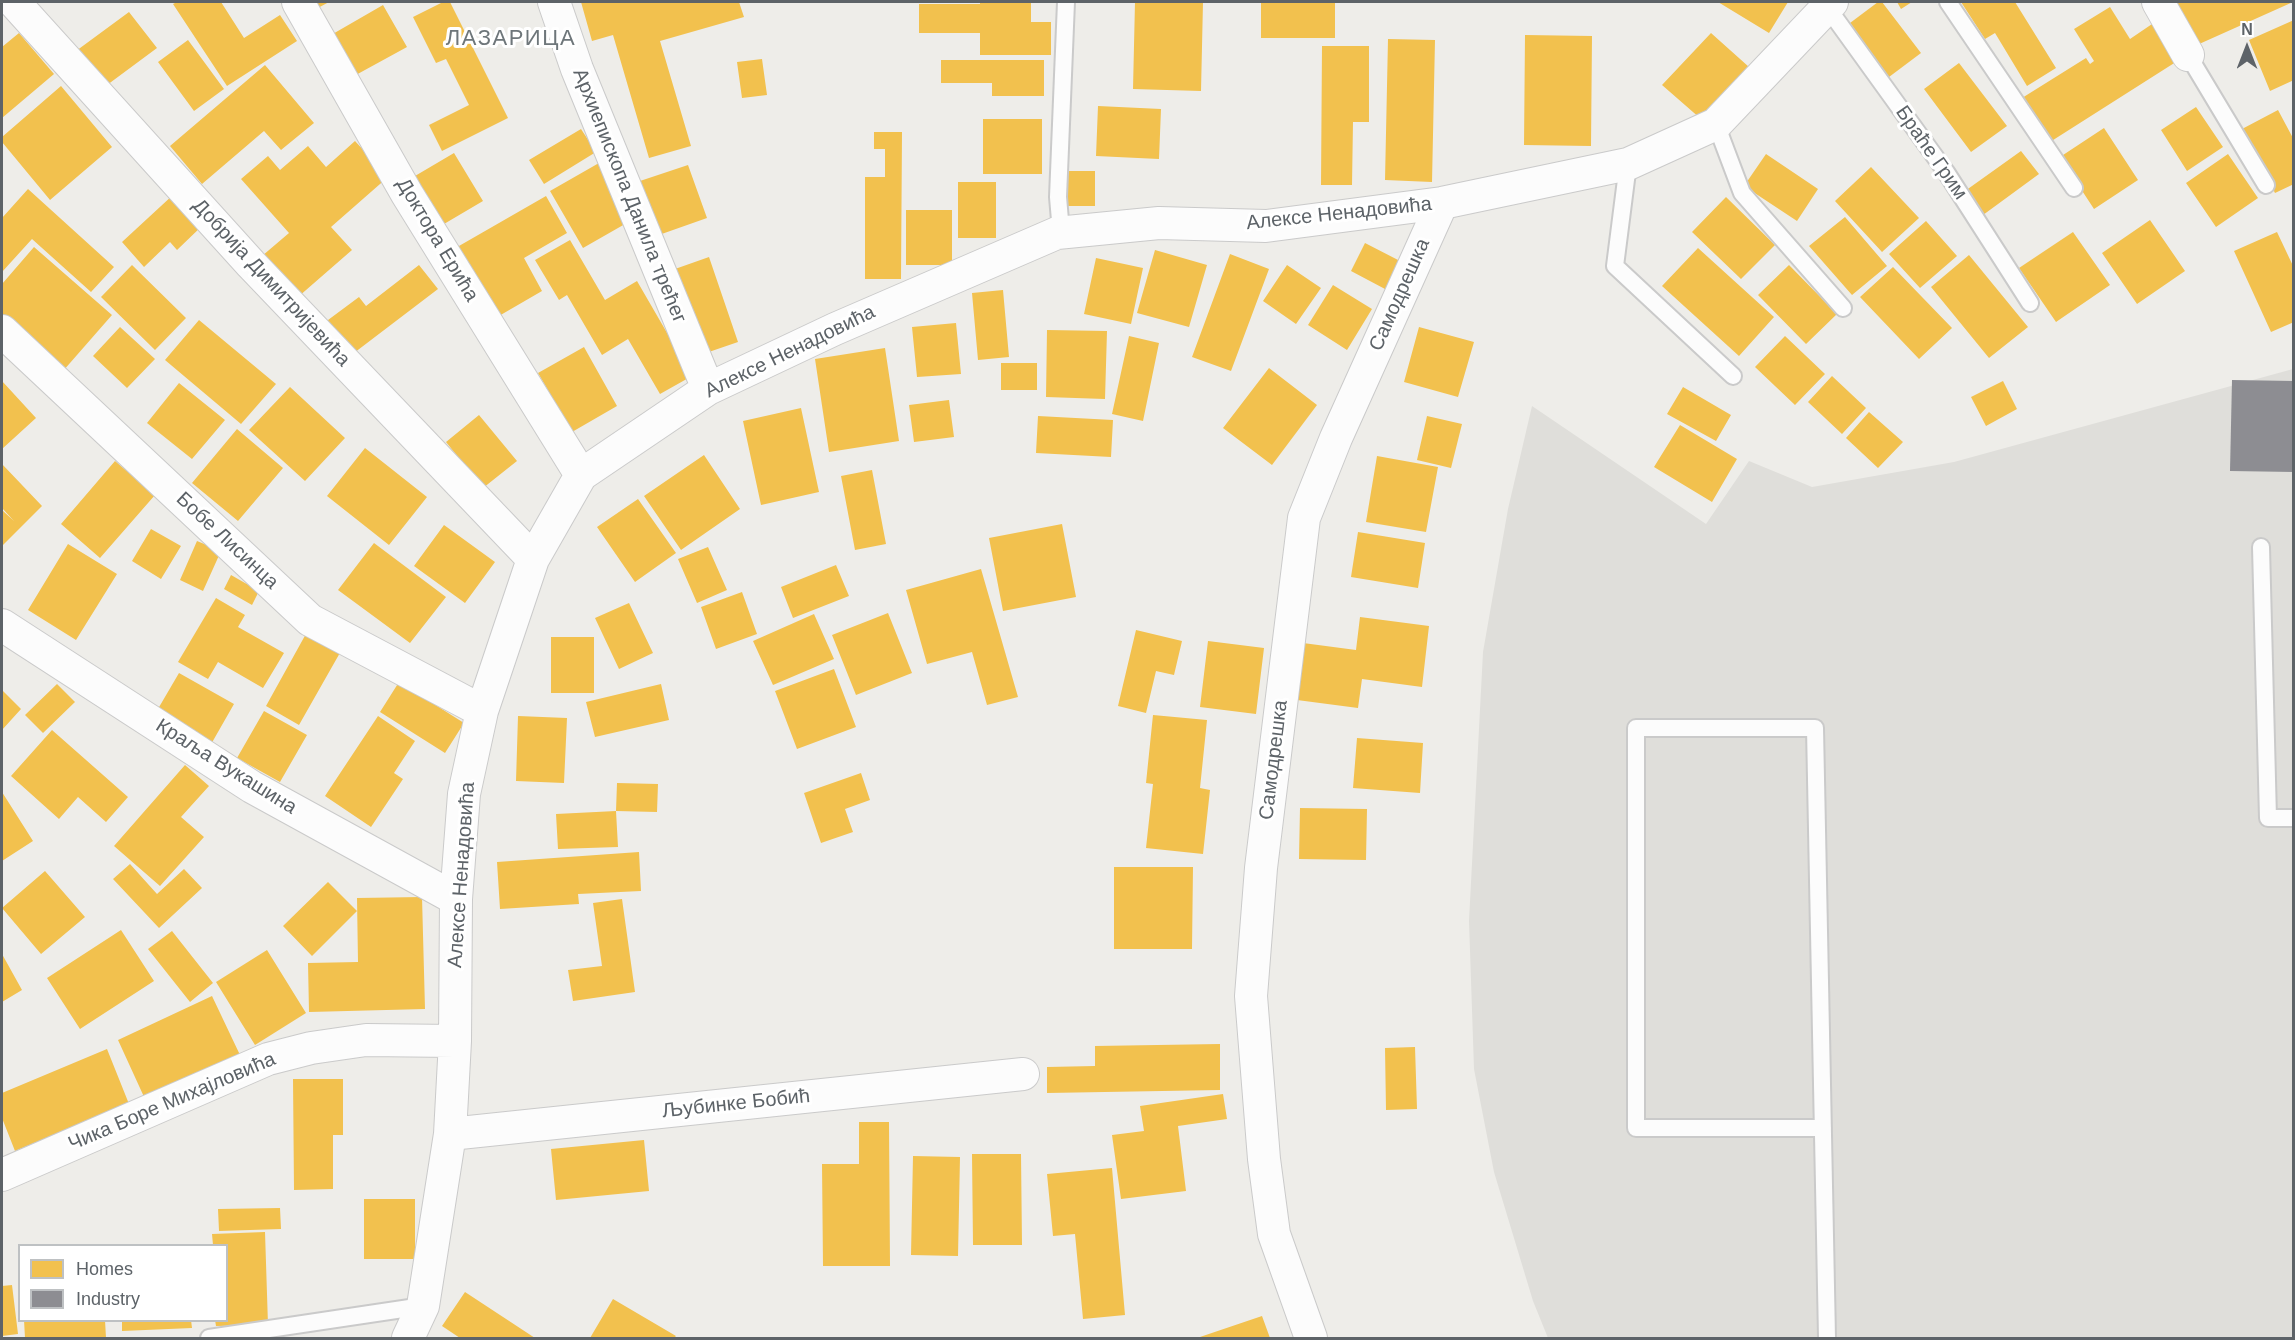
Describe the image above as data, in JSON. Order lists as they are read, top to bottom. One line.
{"streets":{"street":["Архиепископа Данила трећег","Алексе Ненадовића","Доктора Ерића","Добрија Димитријевића","Самодрешка","Бобе Лисинца","Краља Вукашина","Чика Боре Михајловића","Љубинке Бобић"],"lane":["Браће Грим"]},"crossings":[["Браће Грим","Алексе Ненадовића"],["Архиепископа Данила трећег","Алексе Ненадовића"],["Алексе Ненадовића","Доктора Ерића"],["Алексе Ненадовића","Добрија Димитријевића"],["Алексе Ненадовића","Самодрешка"],["Алексе Ненадовића","Бобе Лисинца"],["Алексе Ненадовића","Краља Вукашина"],["Алексе Ненадовића","Чика Боре Михајловића"],["Алексе Ненадовића","Љубинке Бобић"]],"districts":["ЛАЗАРИЦА"],"legend":["Homes","Industry"],"north":"top"}
